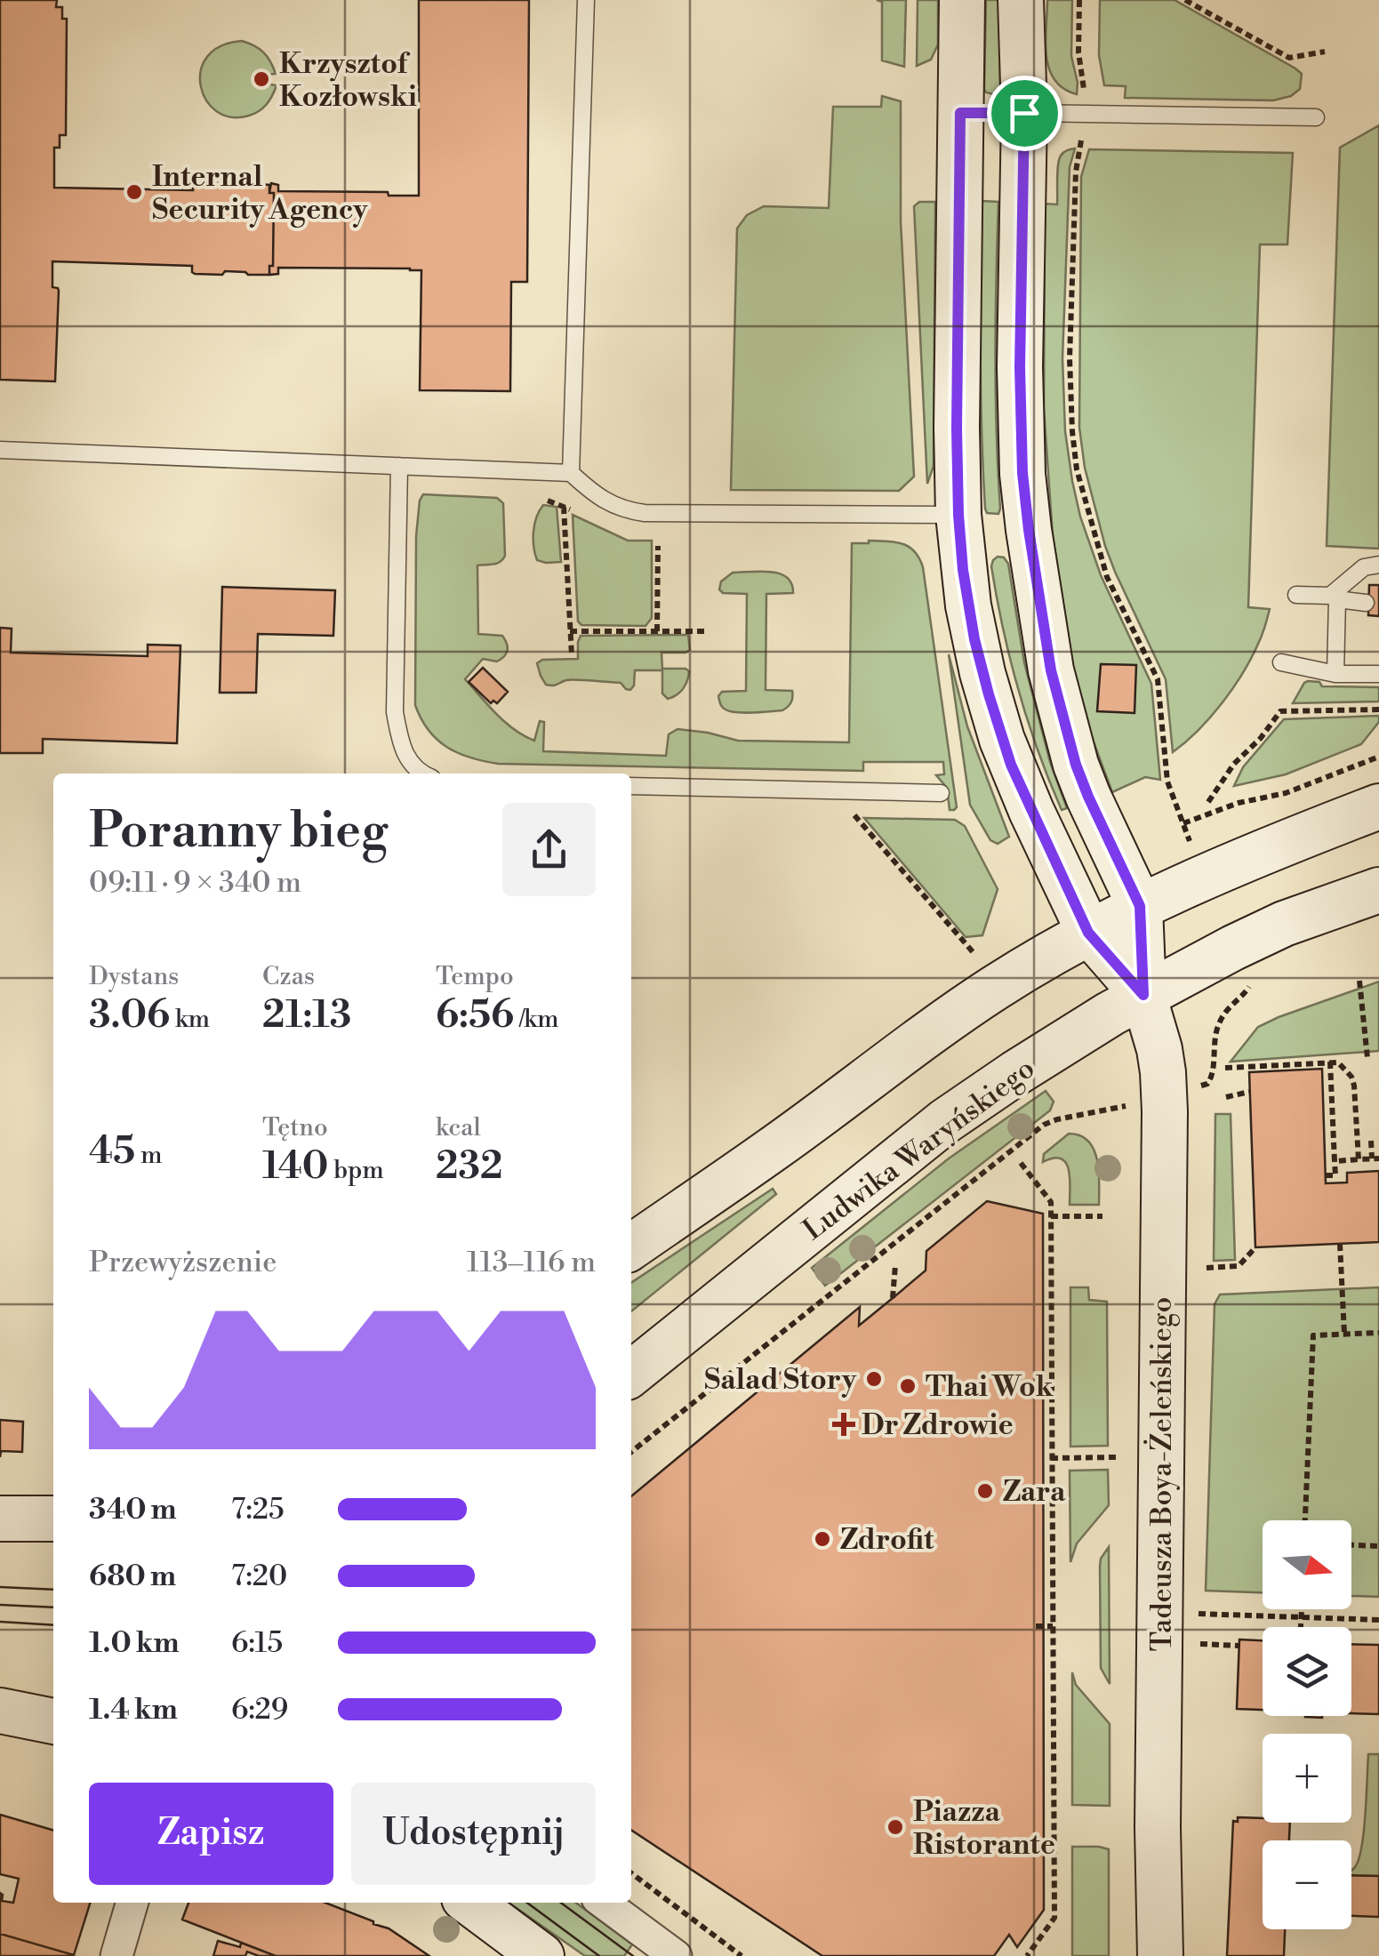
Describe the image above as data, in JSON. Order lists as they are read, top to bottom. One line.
{"streets":{"street":["Ludwika Waryńskiego","Tadeusza Boya-Żeleńskiego"]},"crossings":[["Ludwika Waryńskiego","Tadeusza Boya-Żeleńskiego"]],"places":{"other":["Krzysztof Kozłowski","Internal Security Agency","Salad Story","Thai Wok","Zara","Zdrofit","Piazza Ristorante"],"health":["Dr Zdrowie"]},"north":"right","page":{"heading":["Poranny bieg","09:11 · 9 × 340 m"],"stats":[["Dystans","3.06 km"],["Czas","21:13"],["Tempo","6:56 /km"],["45 m"],["Tętno","140 bpm"],["kcal","232"]],"chart":["Przewyższenie","113–116 m"],"list":[{"name":"340 m","note":"7:25"},{"name":"680 m","note":"7:20"},{"name":"1.0 km","note":"6:15"},{"name":"1.4 km","note":"6:29"}],"map_buttons":["+","−"],"buttons":["Zapisz","Udostępnij"]}}
